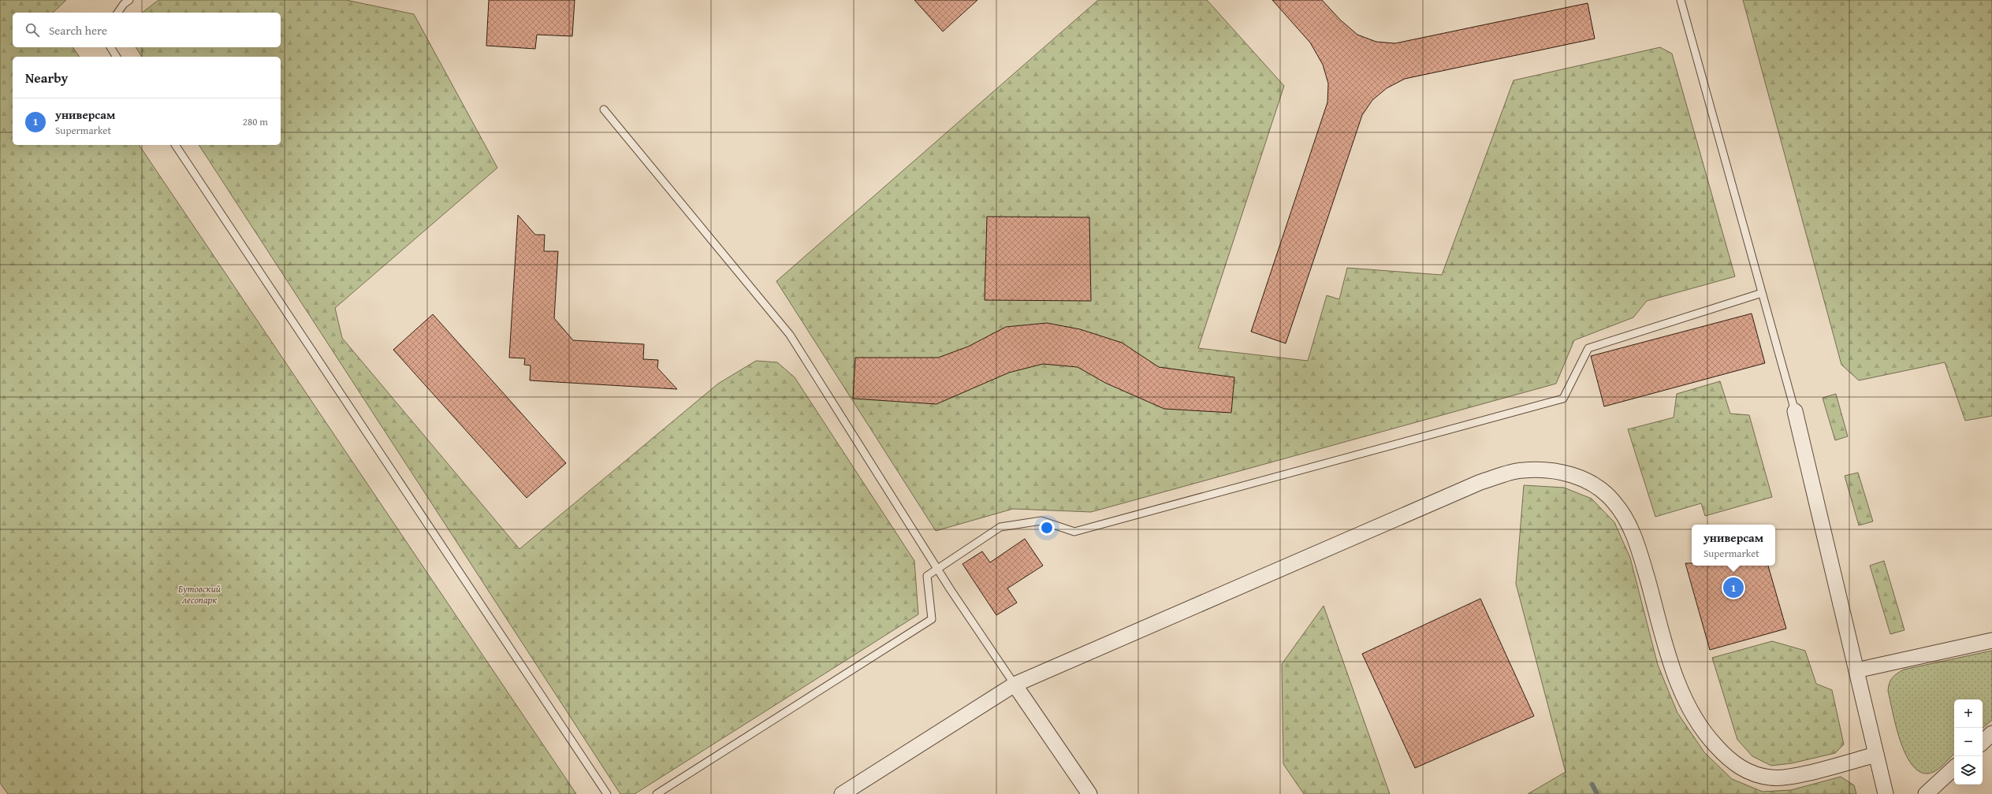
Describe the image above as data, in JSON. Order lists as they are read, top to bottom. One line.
{"parks":["Бутовский лесопарк"],"page":{"search":"Search here","heading":"Nearby","list":[{"mark":"1","name":"универсам","note":"Supermarket","value":"280 m"}],"popup":["универсам","Supermarket"],"pins":"1","map_buttons":["+","−"]}}
